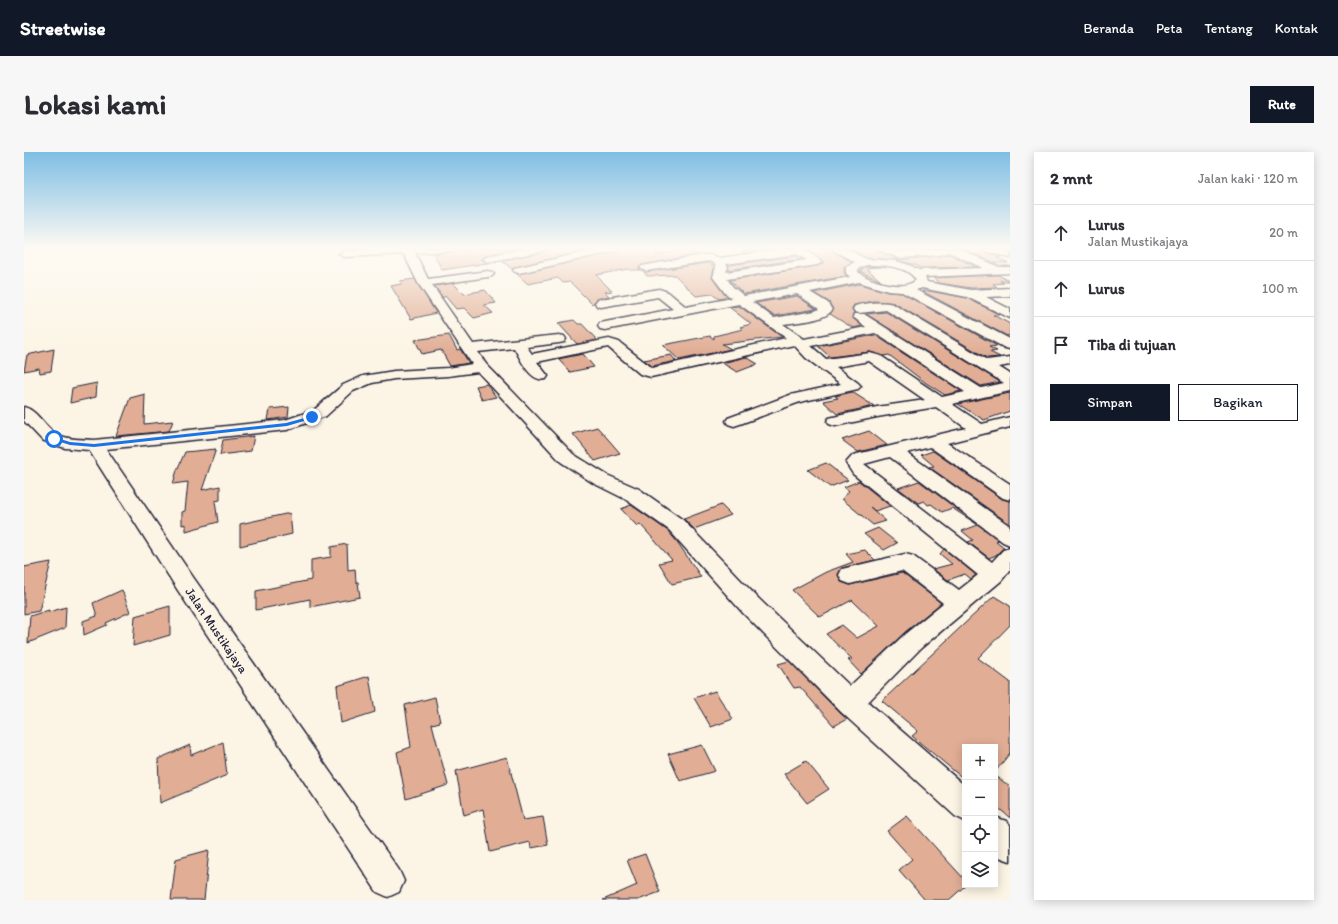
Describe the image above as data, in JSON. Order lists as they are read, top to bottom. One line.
{"streets":{"street":["Jalan Mustikajaya"]},"page":{"header":"Streetwise","nav":["Beranda","Peta","Tentang","Kontak"],"buttons":["Rute",["Simpan","Bagikan"]],"title":"Lokasi kami","heading":["2 mnt","Jalan kaki · 120 m"],"list":[["Lurus","Jalan Mustikajaya","20 m"],["Lurus","100 m"],"Tiba di tujuan"],"map_buttons":["+","−"]}}
